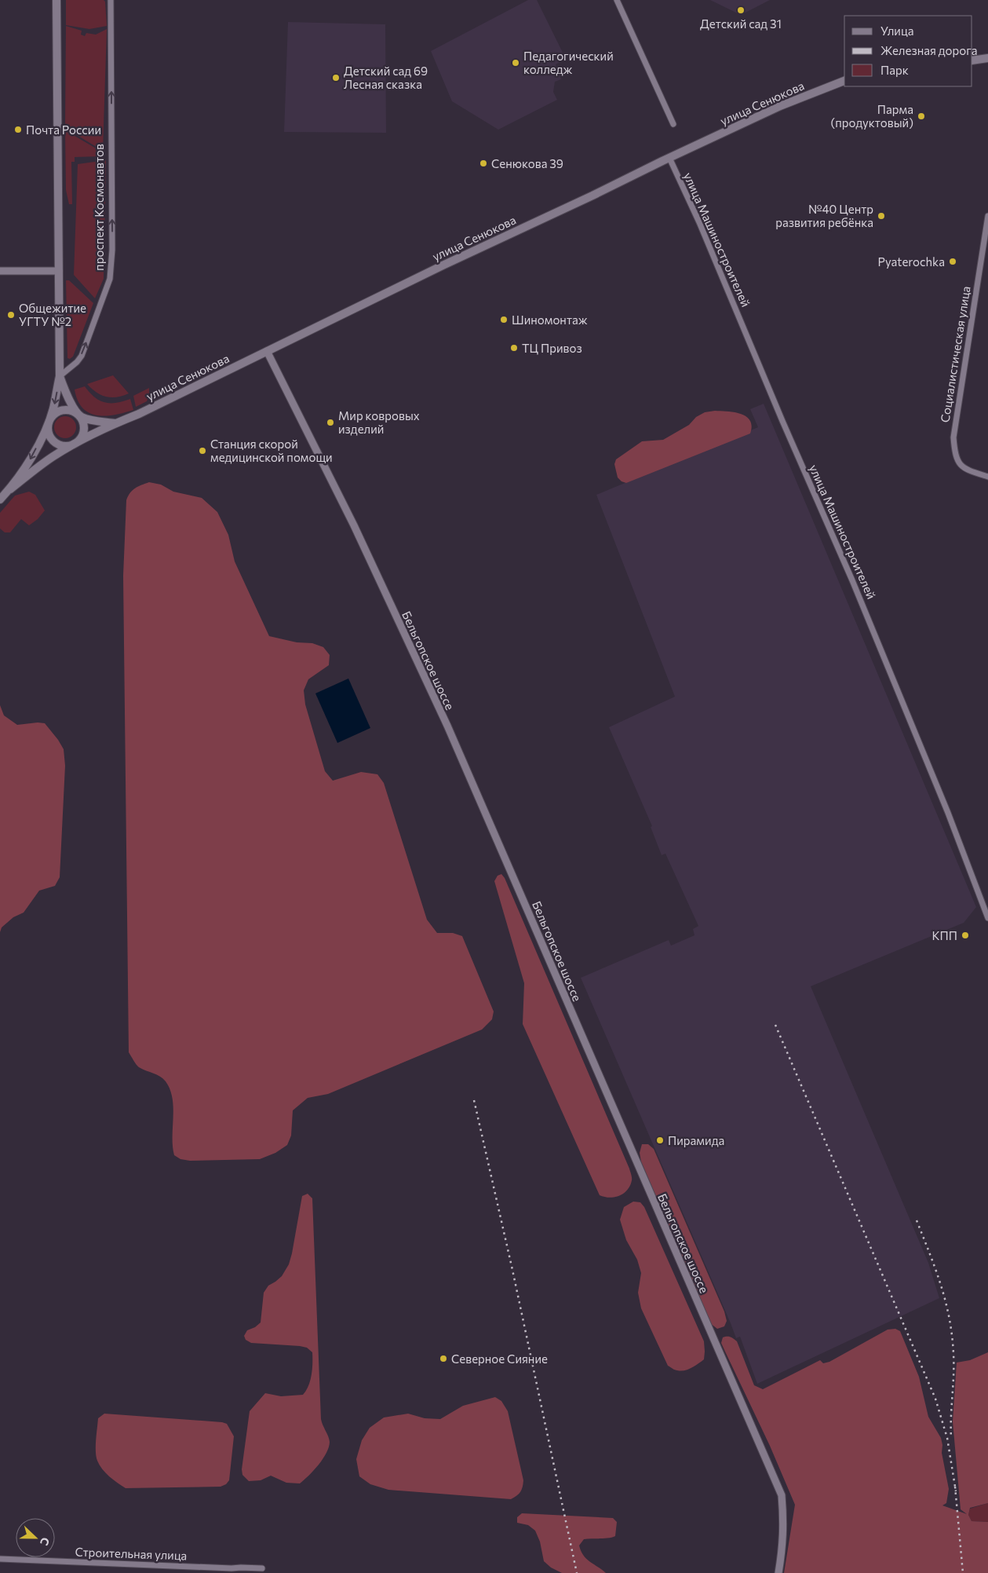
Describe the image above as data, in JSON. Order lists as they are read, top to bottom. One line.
{"streets":{"main road":["улица Сенюкова"],"street":["проспект Космонавтов","улица Машиностроителей","Социалистическая улица","Бельгопское шоссе","Строительная улица"]},"crossings":[["улица Сенюкова","улица Машиностроителей"],["улица Сенюкова","Бельгопское шоссе"]],"one_way":["проспект Космонавтов"],"places":["Детский сад 31","Педагогический колледж","Детский сад 69 Лесная сказка","Парма (продуктовый)","Почта России","Сенюкова 39","№40 Центр развития ребёнка","Pyaterochka","Общежитие УГТУ №2","Шиномонтаж","ТЦ Привоз","Мир ковровых изделий","Станция скорой медицинской помощи","КПП","Пирамида","Северное Сияние"],"legend":["Улица","Железная дорога","Парк"],"north":"right"}
